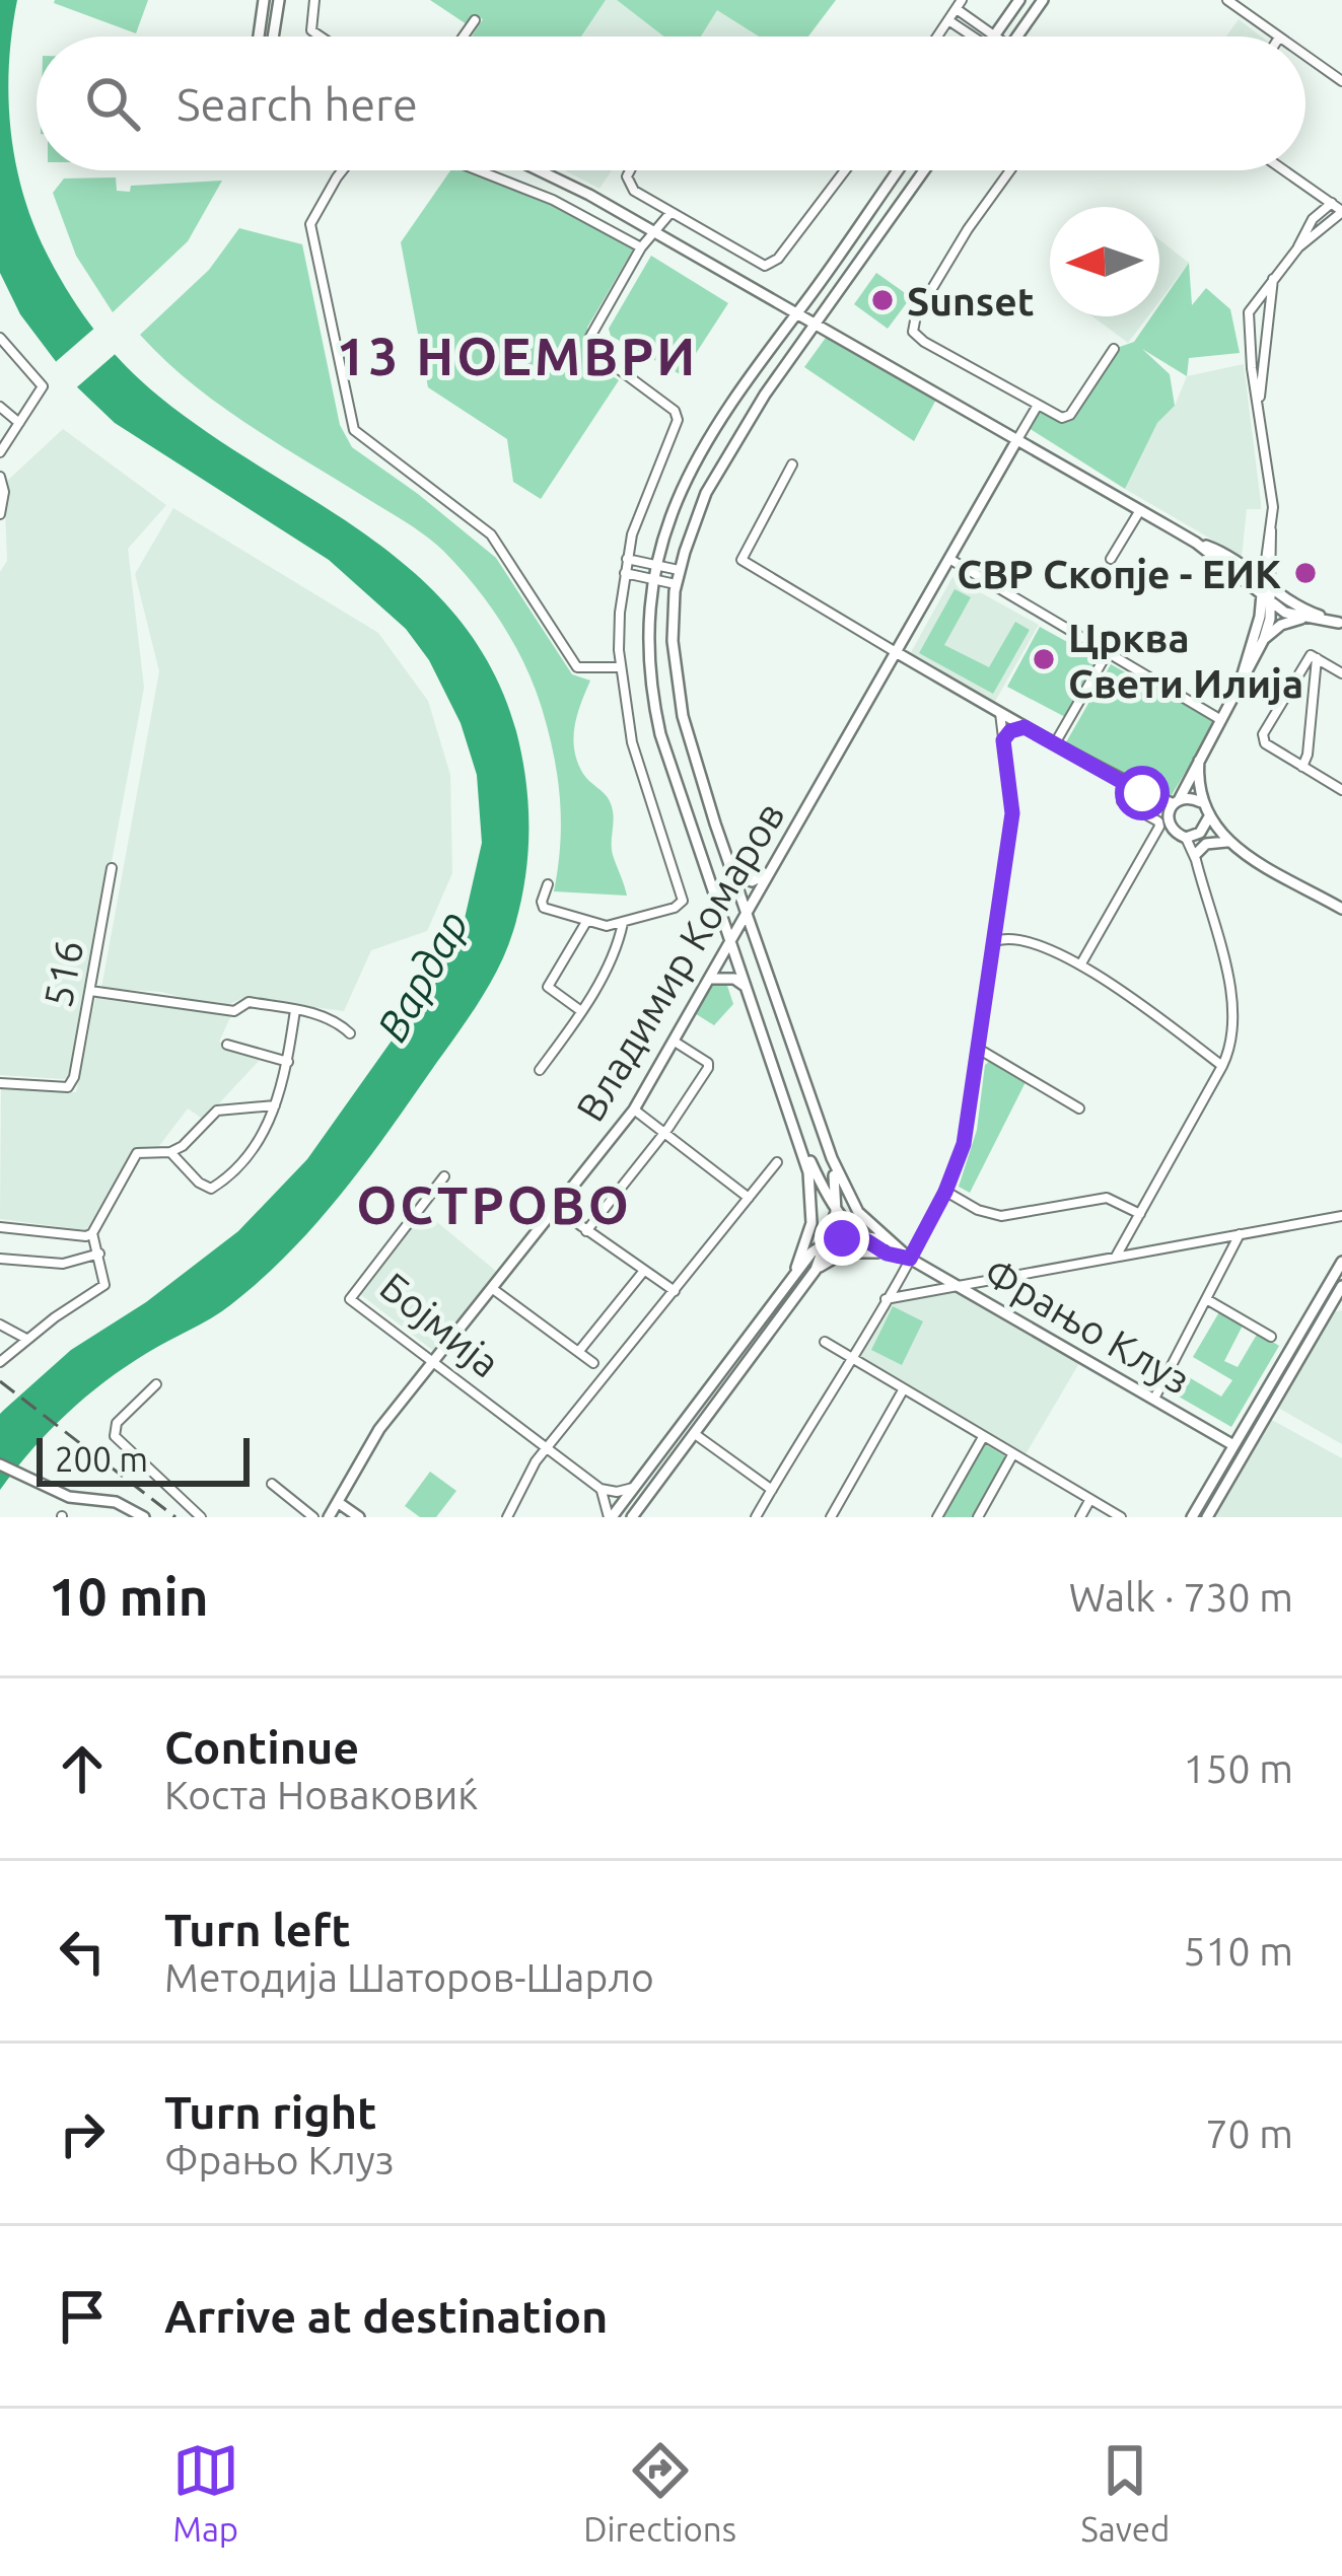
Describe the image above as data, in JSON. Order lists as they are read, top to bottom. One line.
{"streets":{"street":["Владимир Комаров","516","Бојмија","Фрањо Клуз"]},"crossings":[["Владимир Комаров","Бојмија"]],"districts":["13 НОЕМВРИ","ОСТРОВО"],"water":["Вардар"],"places":["Sunset","СВР Скопје - ЕИК","Црква Свети Илија"],"scale_bar":"200 m","north":"left","page":{"search":"Search here","scale":"200 m","heading":["10 min","Walk · 730 m"],"list":[["Continue","Коста Новаковиќ","150 m"],["Turn left","Методија Шаторов-Шарло","510 m"],["Turn right","Фрањо Клуз","70 m"],"Arrive at destination"],"nav":["Map","Directions","Saved"]}}
